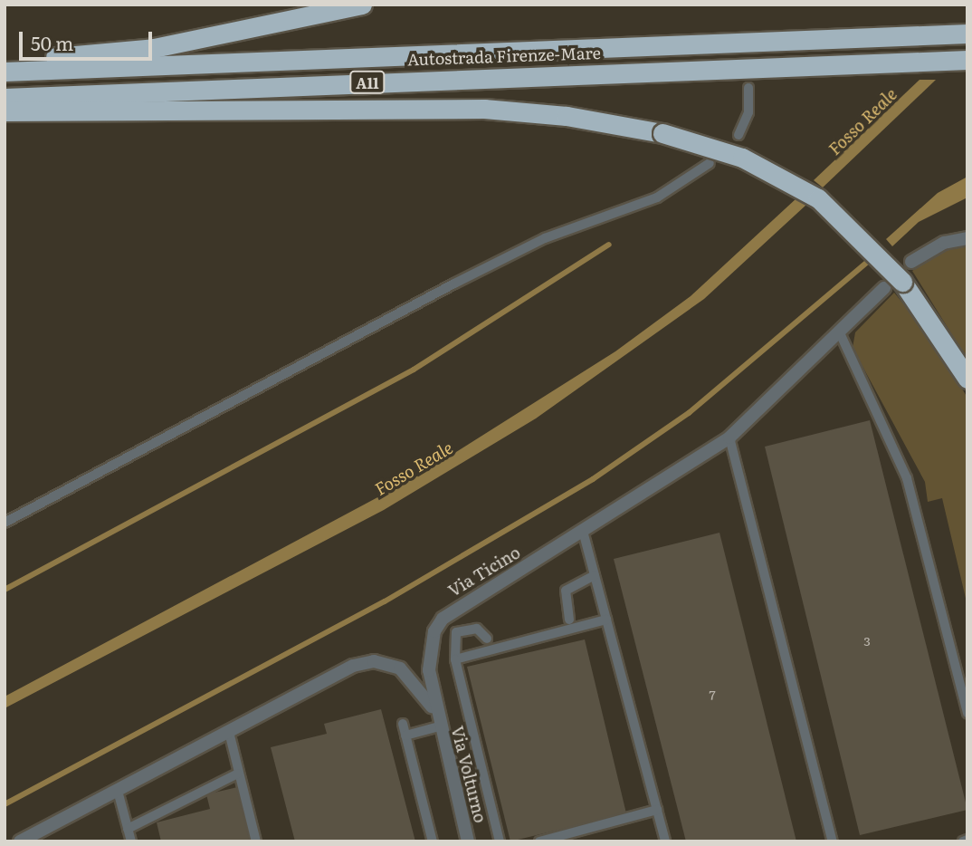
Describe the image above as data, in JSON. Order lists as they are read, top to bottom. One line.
{"streets":{"highway":["Autostrada Firenze-Mare","A11"],"street":["Via Ticino","Via Volturno"]},"crossings":[["Via Ticino","Via Volturno"]],"water":["Fosso Reale"],"house_numbers":["3","7"],"scale_bar":"50 m"}
